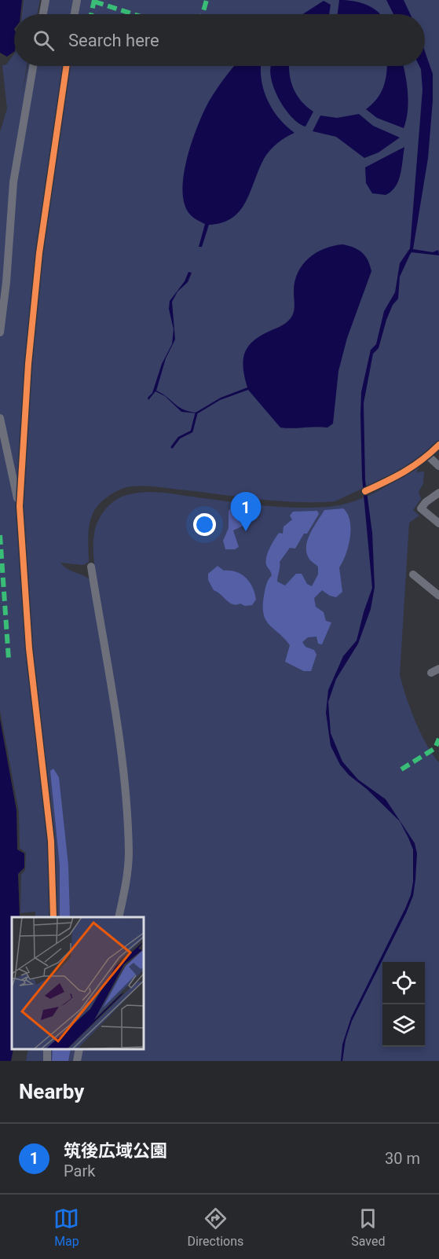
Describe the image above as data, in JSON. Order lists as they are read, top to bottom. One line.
{"page":{"search":"Search here","pins":"1","heading":"Nearby","list":[{"mark":"1","name":"筑後広域公園","note":"Park","value":"30 m"}],"nav":["Map","Directions","Saved"]}}
